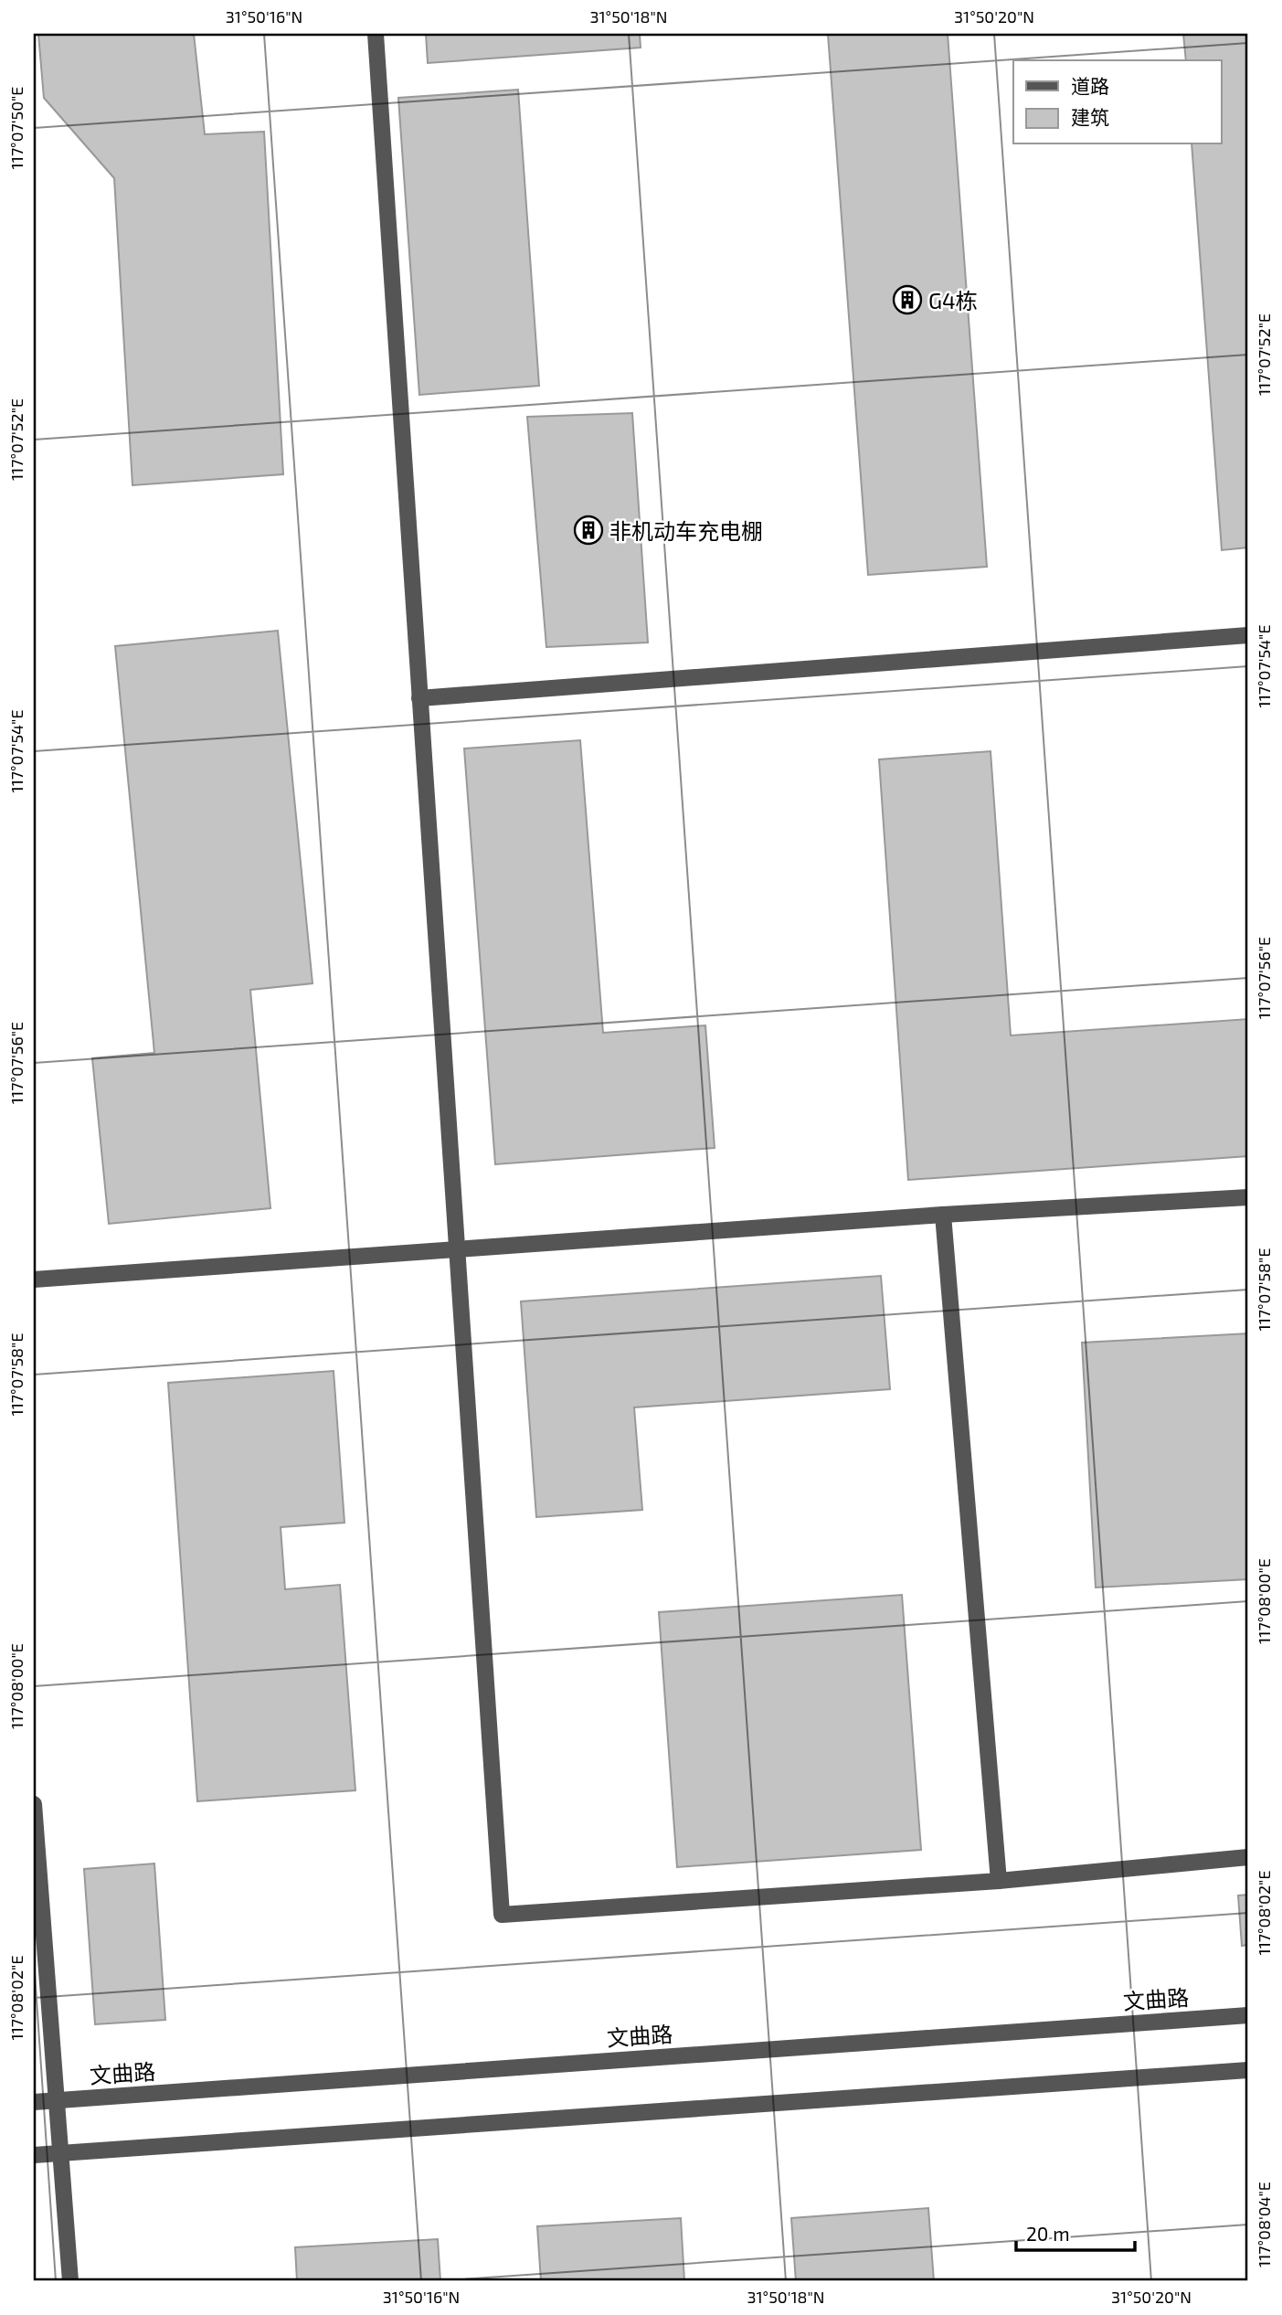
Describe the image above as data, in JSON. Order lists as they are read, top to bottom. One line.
{"streets":{"street":["文曲路"]},"places":{"building":["G4栋","非机动车充电棚"]},"legend":["道路","建筑"],"scale_bar":"20 m","coordinates":["31°50'16\"N","31°50'18\"N","31°50'20\"N","117°07'50\"E","117°07'52\"E","117°07'54\"E","117°07'56\"E","117°07'58\"E","117°08'00\"E","117°08'02\"E","117°08'04\"E"]}
